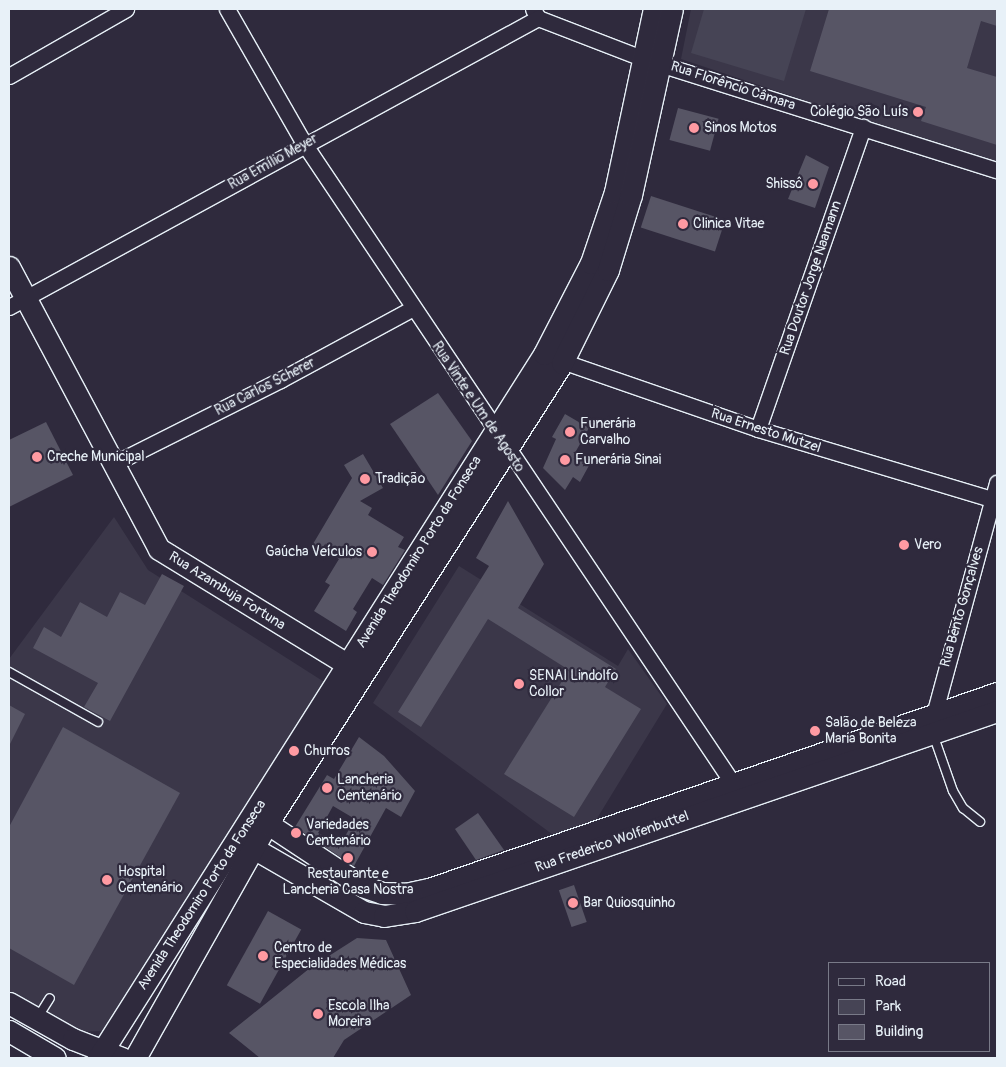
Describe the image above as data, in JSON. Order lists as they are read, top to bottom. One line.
{"streets":{"street":["Rua Florêncio Câmara","Rua Emílio Meyer","Rua Doutor Jorge Naamann","Rua Carlos Scherer","Rua Vinte e Um de Agosto","Rua Ernesto Mutzel","Avenida Theodomiro Porto da Fonseca","Rua Azambuja Fortuna","Rua Bento Gonçalves","Rua Frederico Wolfenbuttel"]},"crossings":[["Rua Florêncio Câmara","Rua Emílio Meyer"],["Rua Florêncio Câmara","Rua Doutor Jorge Naamann"],["Rua Florêncio Câmara","Avenida Theodomiro Porto da Fonseca"],["Rua Emílio Meyer","Rua Vinte e Um de Agosto"],["Rua Emílio Meyer","Rua Azambuja Fortuna"],["Rua Doutor Jorge Naamann","Rua Ernesto Mutzel"],["Rua Carlos Scherer","Rua Vinte e Um de Agosto"],["Rua Carlos Scherer","Rua Azambuja Fortuna"],["Rua Vinte e Um de Agosto","Avenida Theodomiro Porto da Fonseca"],["Rua Vinte e Um de Agosto","Rua Frederico Wolfenbuttel"],["Rua Ernesto Mutzel","Avenida Theodomiro Porto da Fonseca"],["Rua Ernesto Mutzel","Rua Bento Gonçalves"],["Avenida Theodomiro Porto da Fonseca","Rua Azambuja Fortuna"],["Avenida Theodomiro Porto da Fonseca","Rua Frederico Wolfenbuttel"],["Rua Bento Gonçalves","Rua Frederico Wolfenbuttel"]],"places":["Colégio São Luís","Sinos Motos","Shissô","Clinica Vitae","Funerária Carvalho","Creche Municipal","Funerária Sinai","Tradição","Vero","Gaúcha Veículos","SENAI Lindolfo Collor","Salão de Beleza Maria Bonita","Churros","Lancheria Centenário","Variedades Centenário","Restaurante e Lancheria Casa Nostra","Hospital Centenário","Bar Quiosquinho","Centro de Especialidades Médicas","Escola Ilha Moreira"],"legend":["Road","Park","Building"]}
